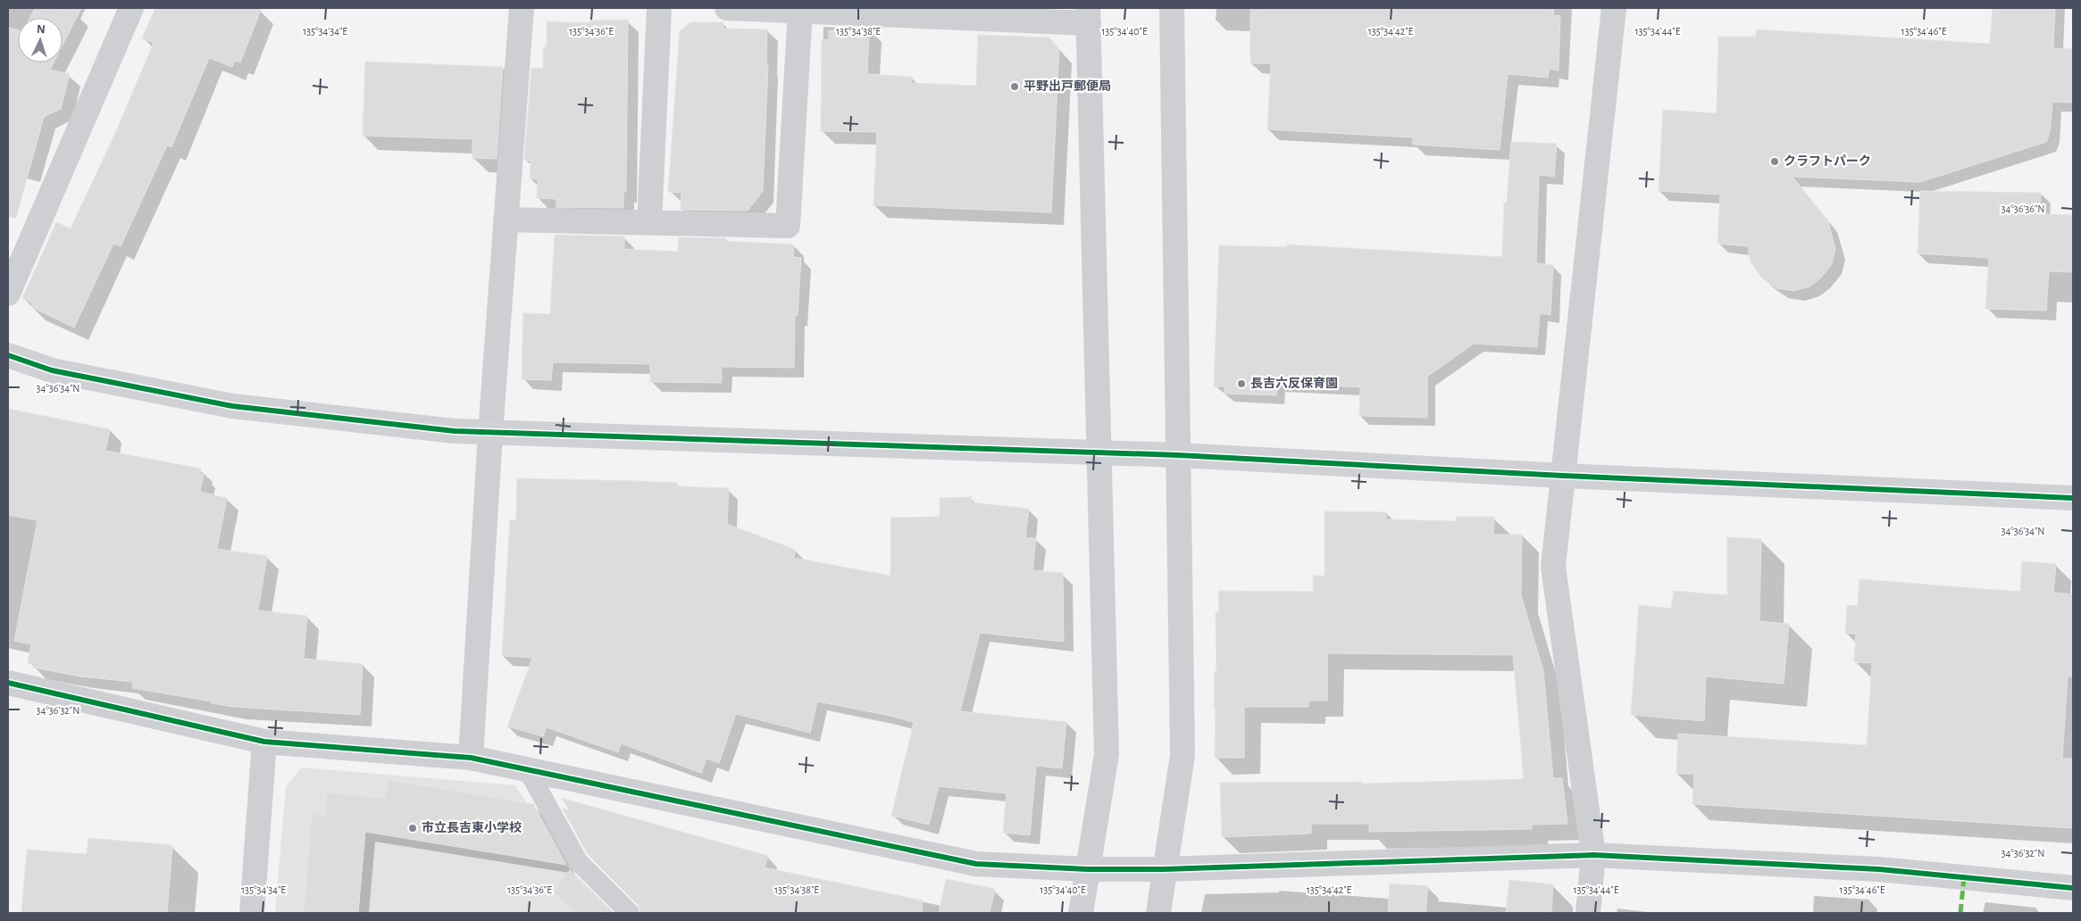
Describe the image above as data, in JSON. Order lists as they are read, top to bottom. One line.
{"places":["平野出戸郵便局","クラフトパーク","長吉六反保育園","市立長吉東小学校"],"north":"top","coordinates":["135°34'34\"E","135°34'36\"E","135°34'38\"E","135°34'40\"E","135°34'42\"E","135°34'44\"E","135°34'46\"E","34°36'36\"N","34°36'34\"N","34°36'32\"N"]}
